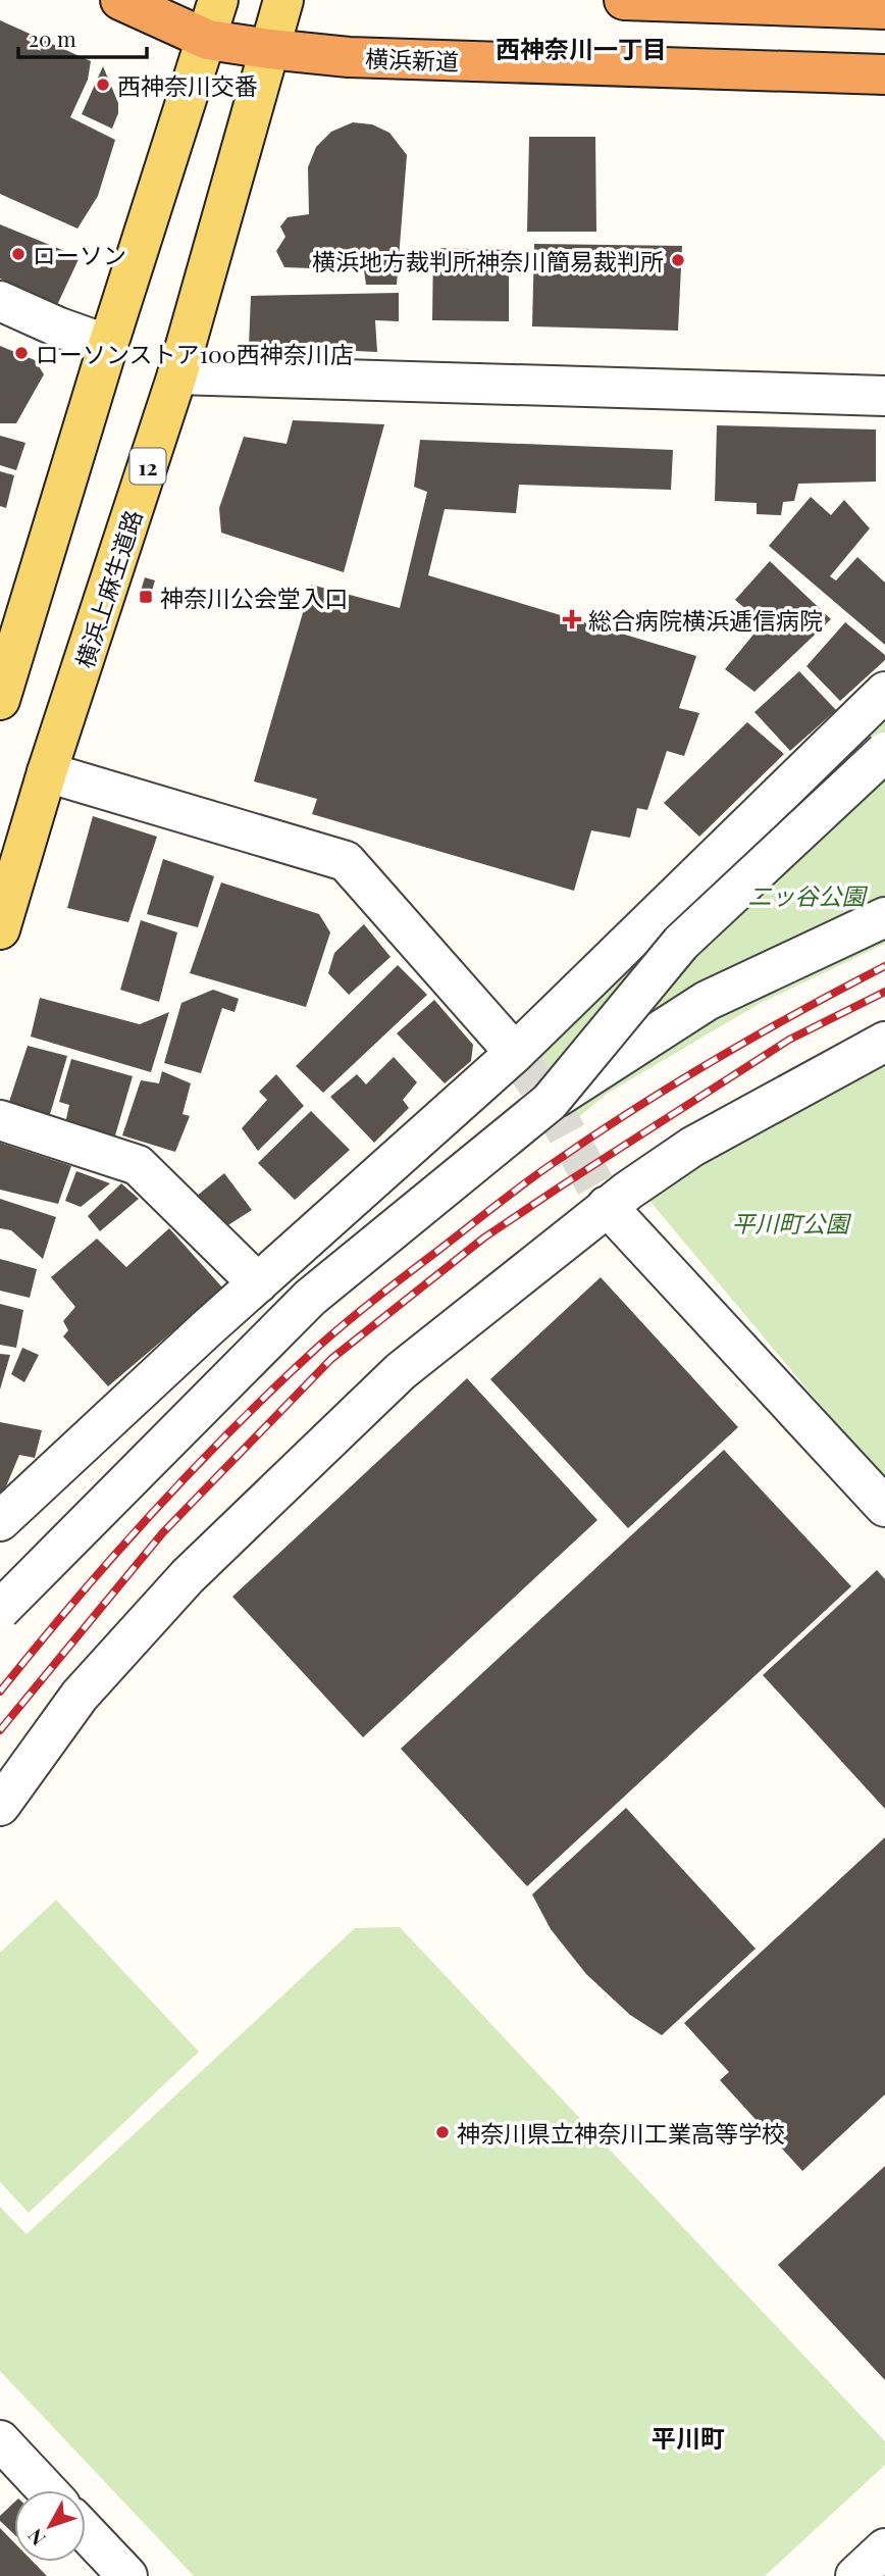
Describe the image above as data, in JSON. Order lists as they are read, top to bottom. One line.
{"streets":{"highway":["横浜新道"],"main road":["12","横浜上麻生道路"]},"crossings":[["横浜新道","横浜上麻生道路"]],"districts":["西神奈川一丁目","平川町"],"parks":["二ッ谷公園","平川町公園"],"places":{"other":["西神奈川交番","ローソン","横浜地方裁判所神奈川簡易裁判所","ローソンストア100西神奈川店","神奈川県立神奈川工業高等学校"],"transit":["神奈川公会堂入口"],"health":["総合病院横浜逓信病院"]},"scale_bar":"20 m","north":"bottom left"}
